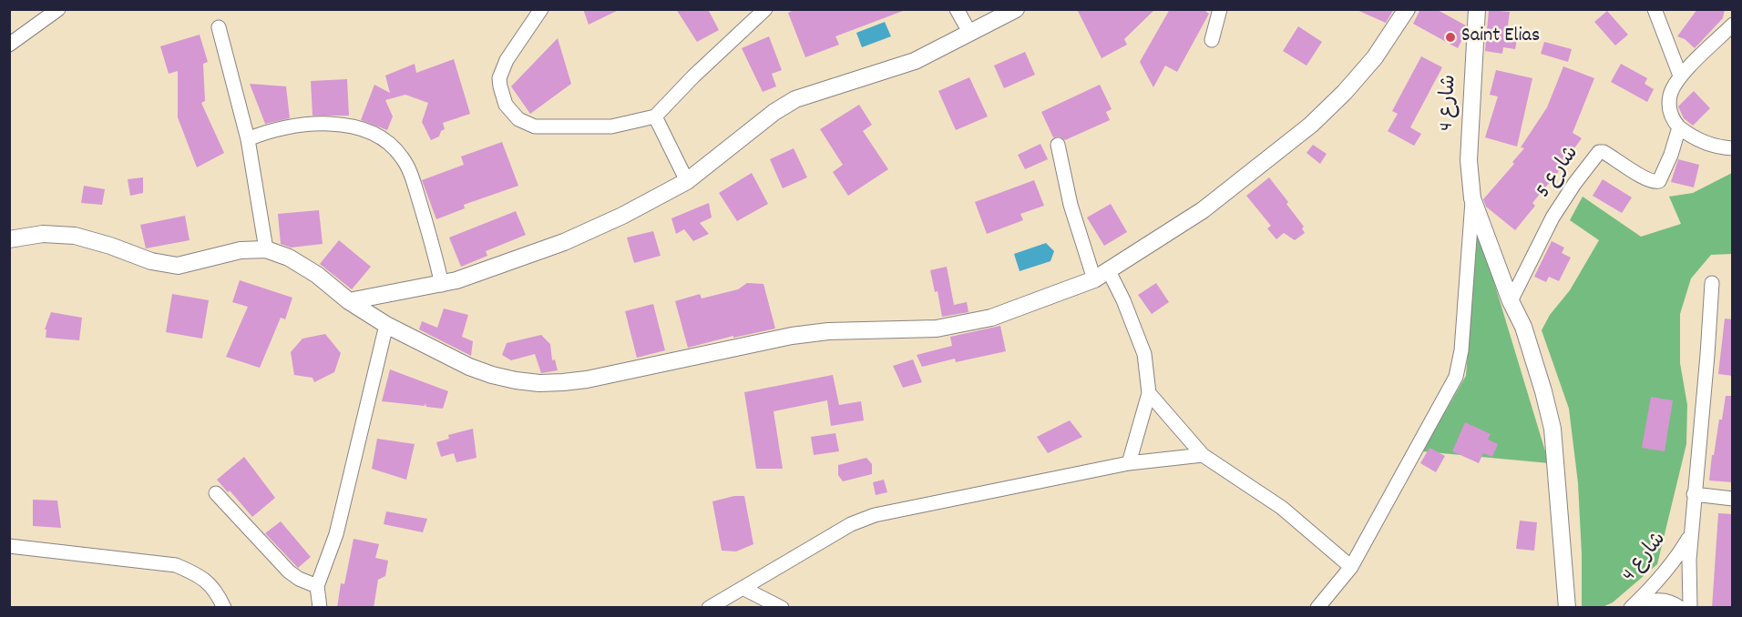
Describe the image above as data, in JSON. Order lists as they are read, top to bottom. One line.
{"streets":{"street":["شارع 4","شارع 5"]},"crossings":[["شارع 4","شارع 5"]],"places":["Saint Elias"]}
